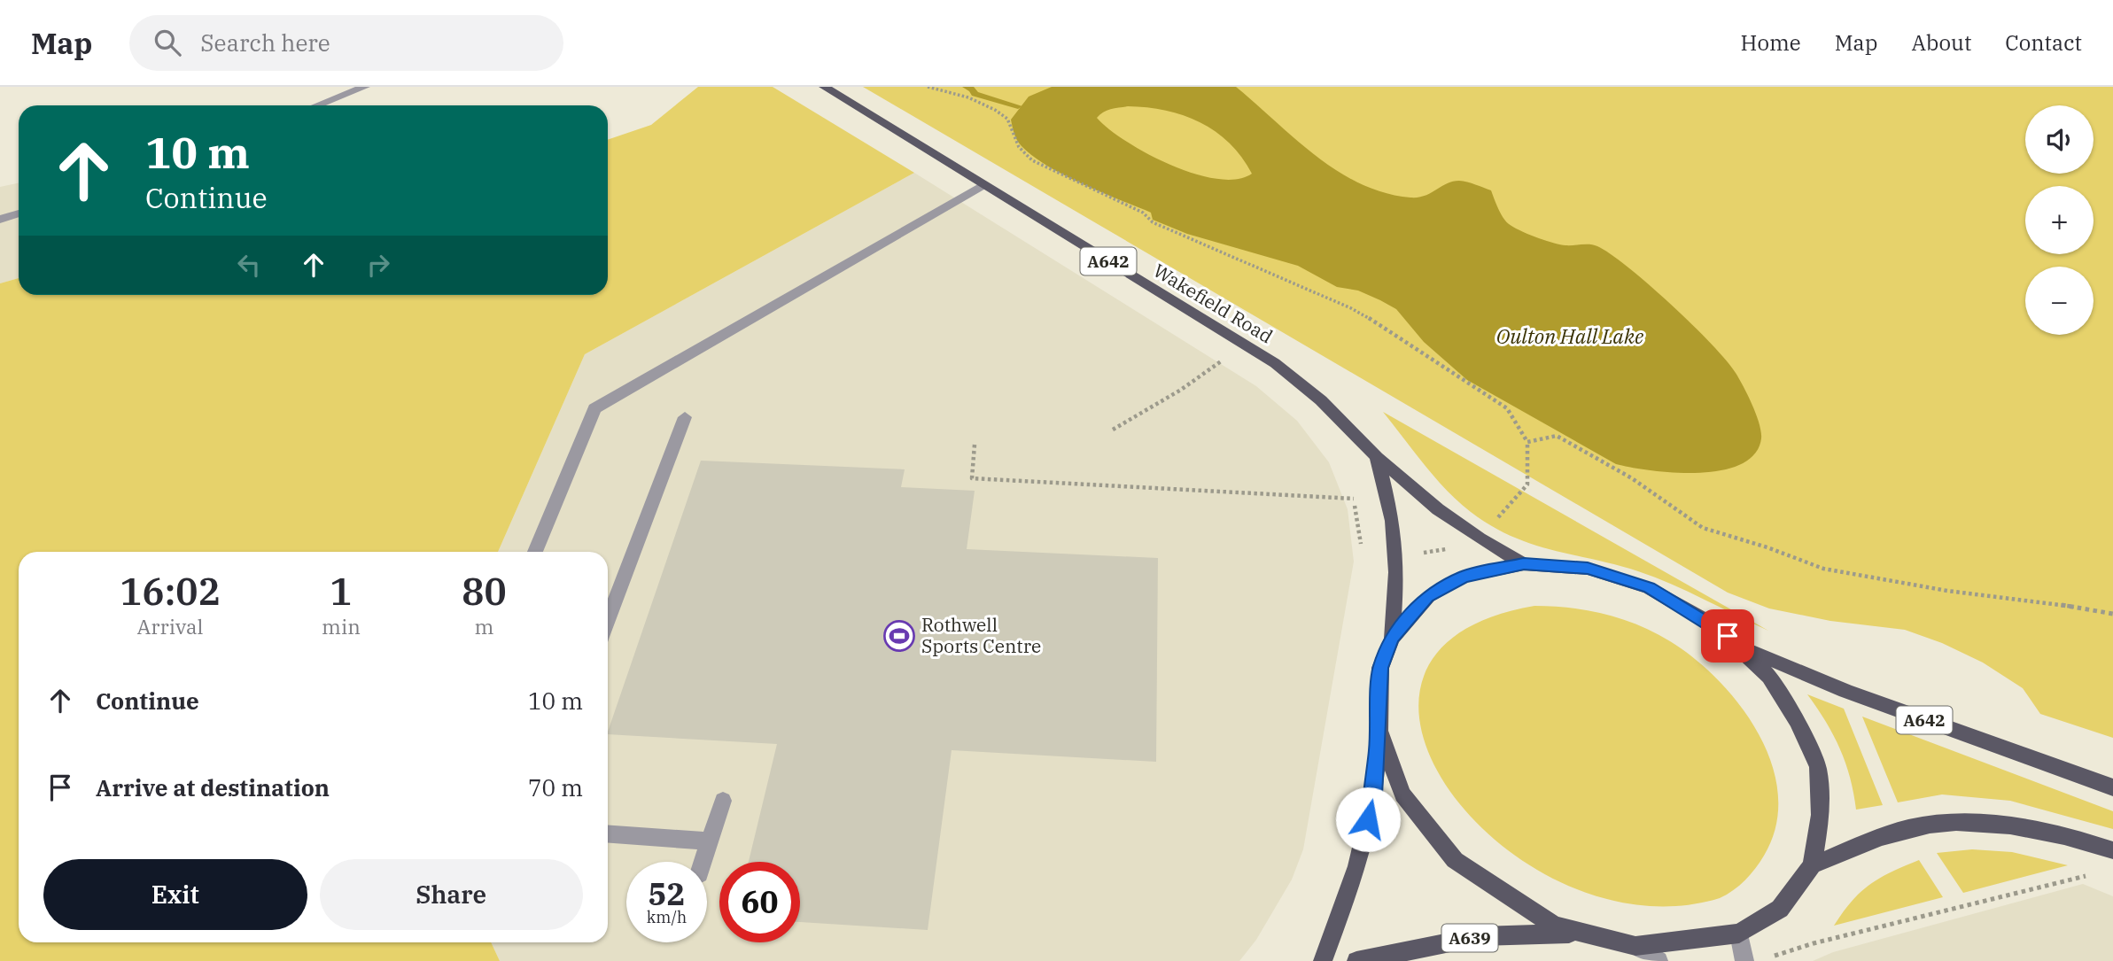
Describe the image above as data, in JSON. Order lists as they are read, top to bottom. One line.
{"streets":{"main road":["A642","Wakefield Road","A639"]},"crossings":[["A642","Wakefield Road"],["A642","A639"]],"water":["Oulton Hall Lake"],"places":{"sports":["Rothwell Sports Centre"]},"page":{"header":"Map","search":"Search here","nav":["Home","Map","About","Contact"],"map_buttons":["+","−"],"turn":["10 m","Continue"],"eta":["16:02","Arrival","1","min","80","m"],"list":[{"name":"Continue","value":"10 m"},{"name":"Arrive at destination","value":"70 m"}],"buttons":["Exit","Share"],"speed":"52 km/h","limit":"60"}}
